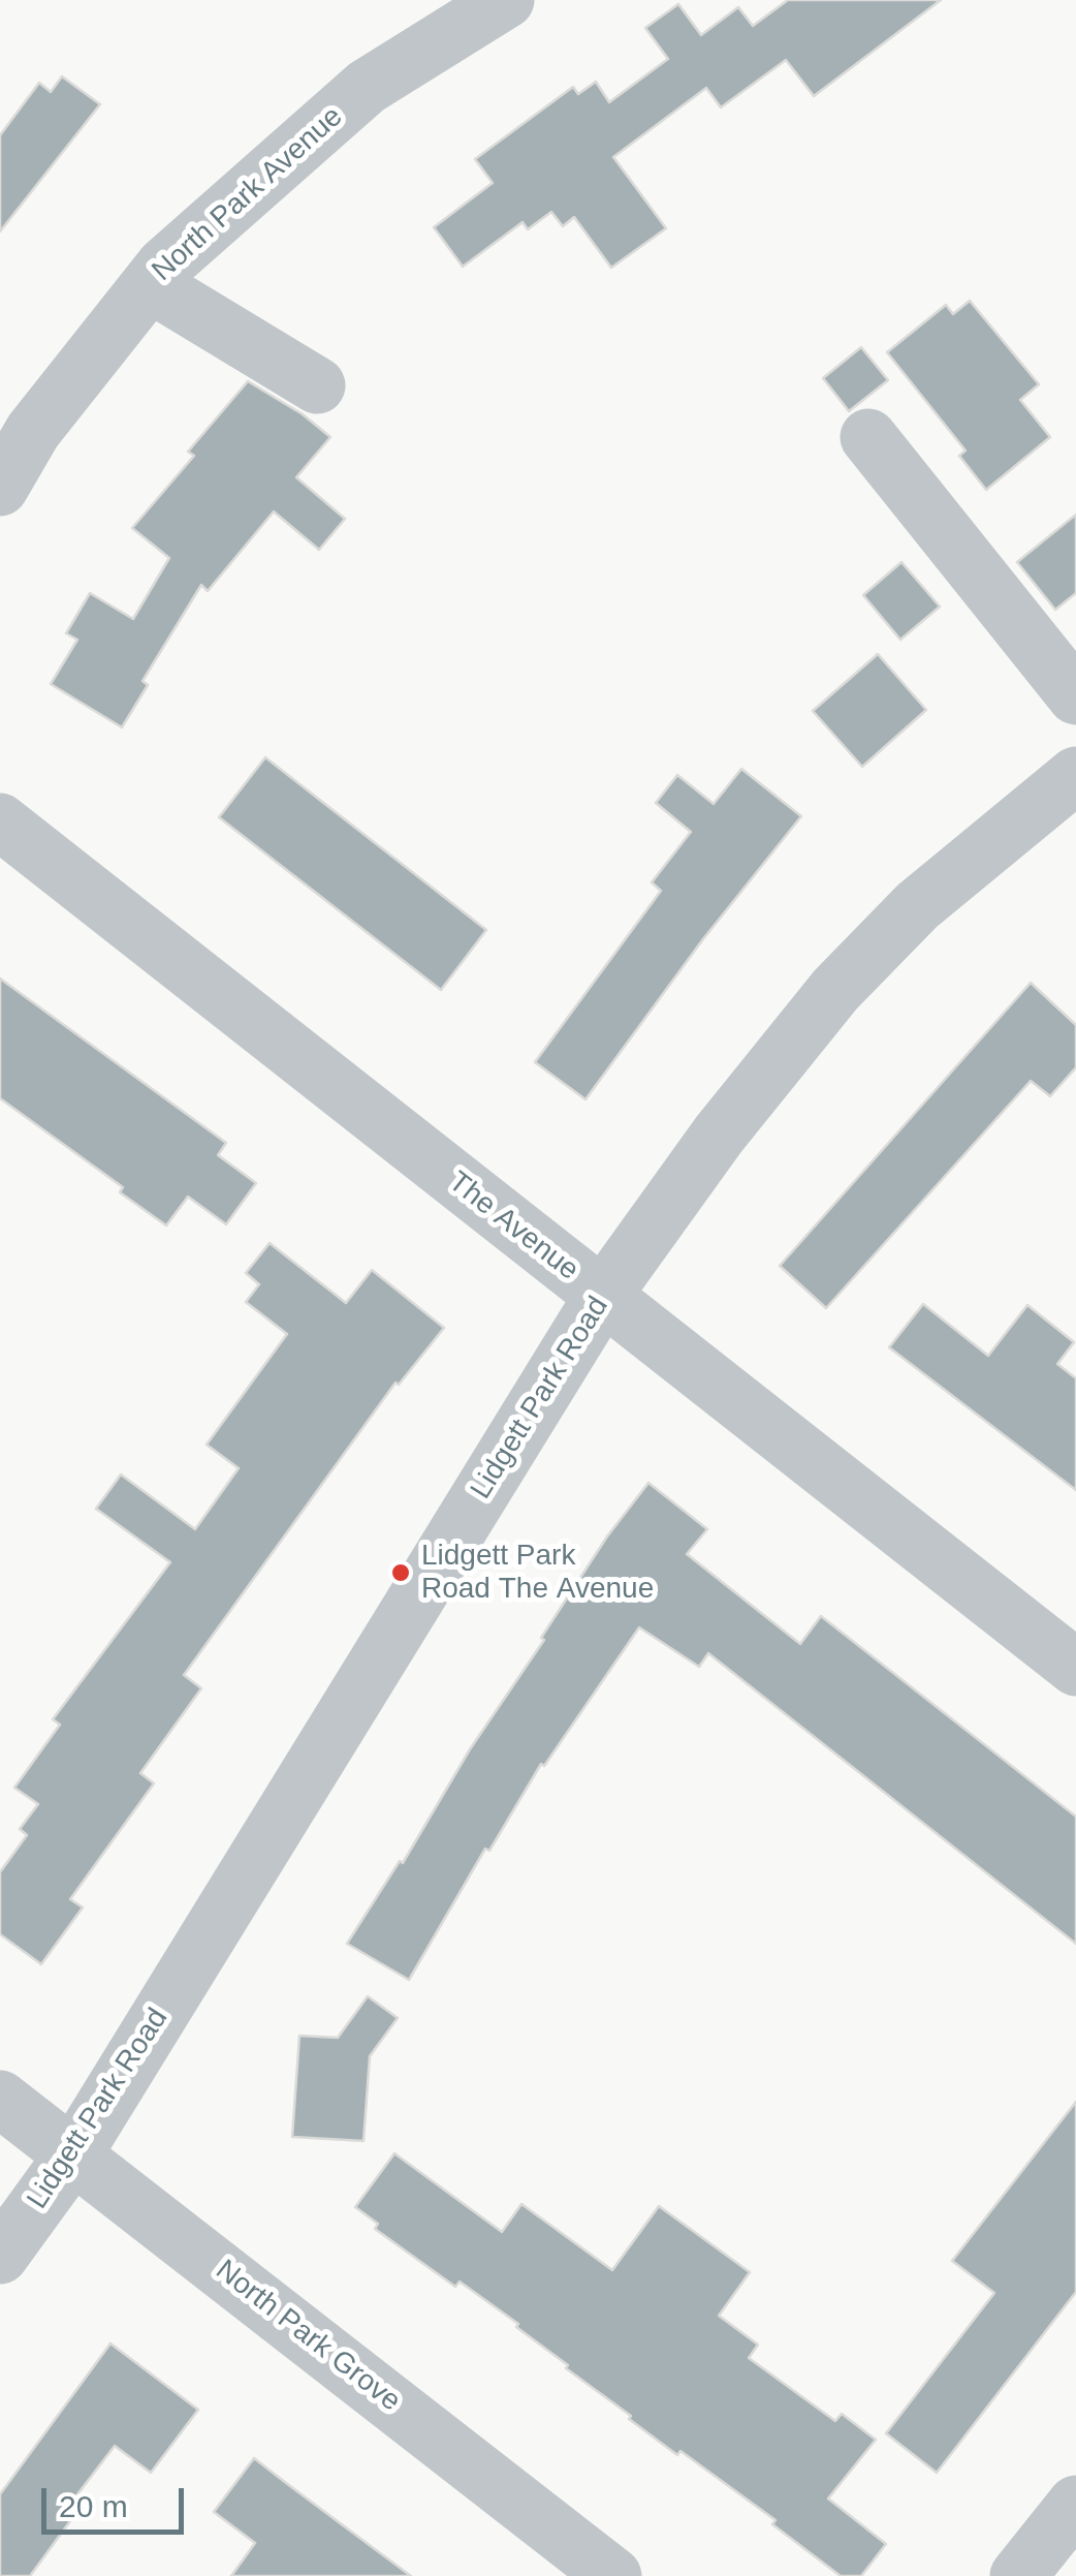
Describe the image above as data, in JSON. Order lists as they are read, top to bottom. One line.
{"streets":{"street":["North Park Avenue","The Avenue","Lidgett Park Road","North Park Grove"]},"crossings":[["The Avenue","Lidgett Park Road"],["Lidgett Park Road","North Park Grove"]],"places":["Lidgett Park Road The Avenue"],"scale_bar":"20 m"}
